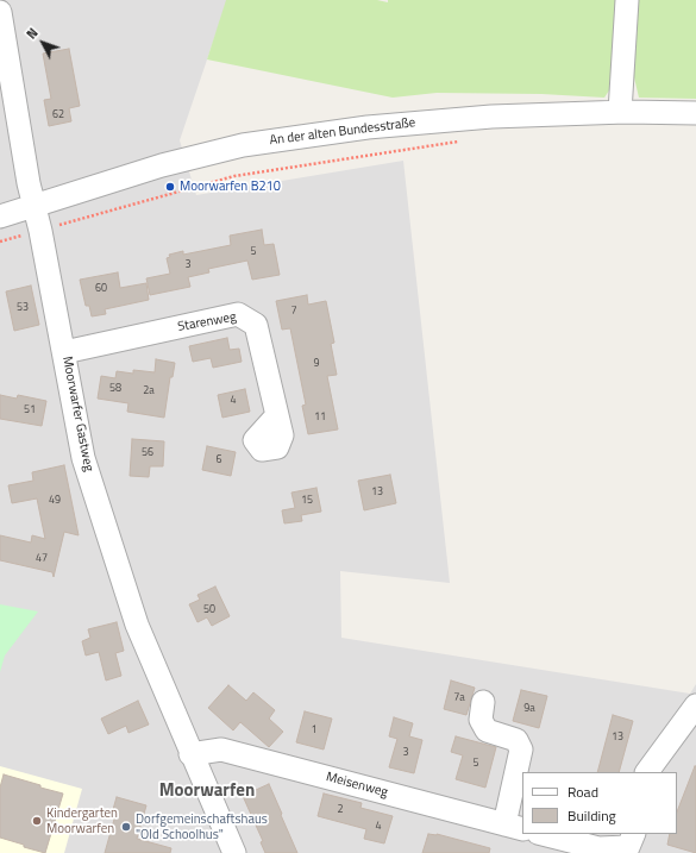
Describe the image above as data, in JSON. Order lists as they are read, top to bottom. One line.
{"streets":{"street":["An der alten Bundesstraße","Starenweg","Moorwarfer Gastweg","Meisenweg"]},"crossings":[["An der alten Bundesstraße","Moorwarfer Gastweg"],["Starenweg","Moorwarfer Gastweg"],["Moorwarfer Gastweg","Meisenweg"]],"districts":["Moorwarfen"],"places":["Moorwarfen B210","Kindergarten Moorwarfen","Dorfgemeinschaftshaus \"Old Schoolhus\""],"house_numbers":["62","5","3","60","53","7","9","58","2a","4","51","11","56","6","13","49","15","47","50","7a","9a","1","13","3","5","2","4"],"legend":["Road","Building"],"north":"top left"}
